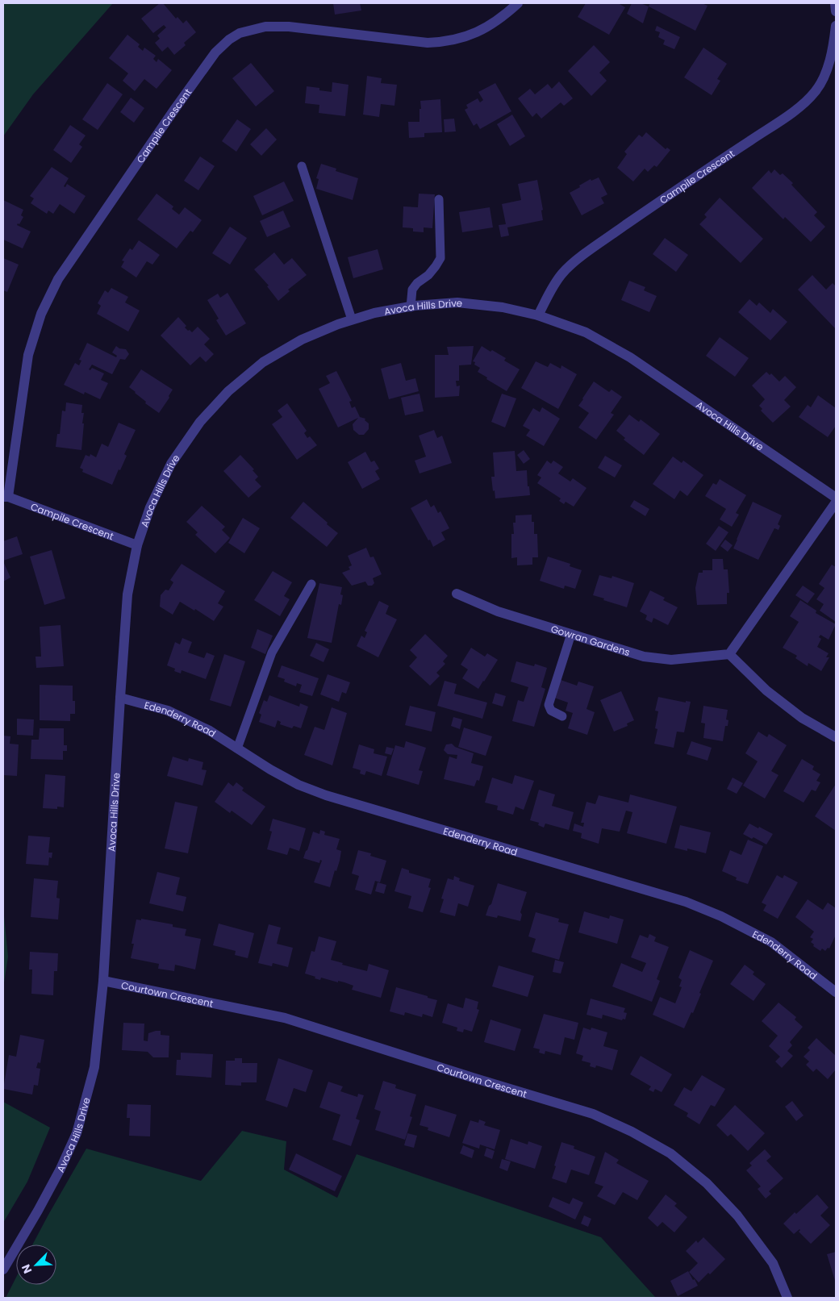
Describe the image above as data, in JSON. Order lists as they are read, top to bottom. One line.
{"streets":{"street":["Campile Crescent","Avoca Hills Drive","Gowran Gardens","Edenderry Road","Courtown Crescent"]},"crossings":[["Campile Crescent","Avoca Hills Drive"],["Avoca Hills Drive","Edenderry Road"],["Avoca Hills Drive","Courtown Crescent"]],"north":"bottom left"}
